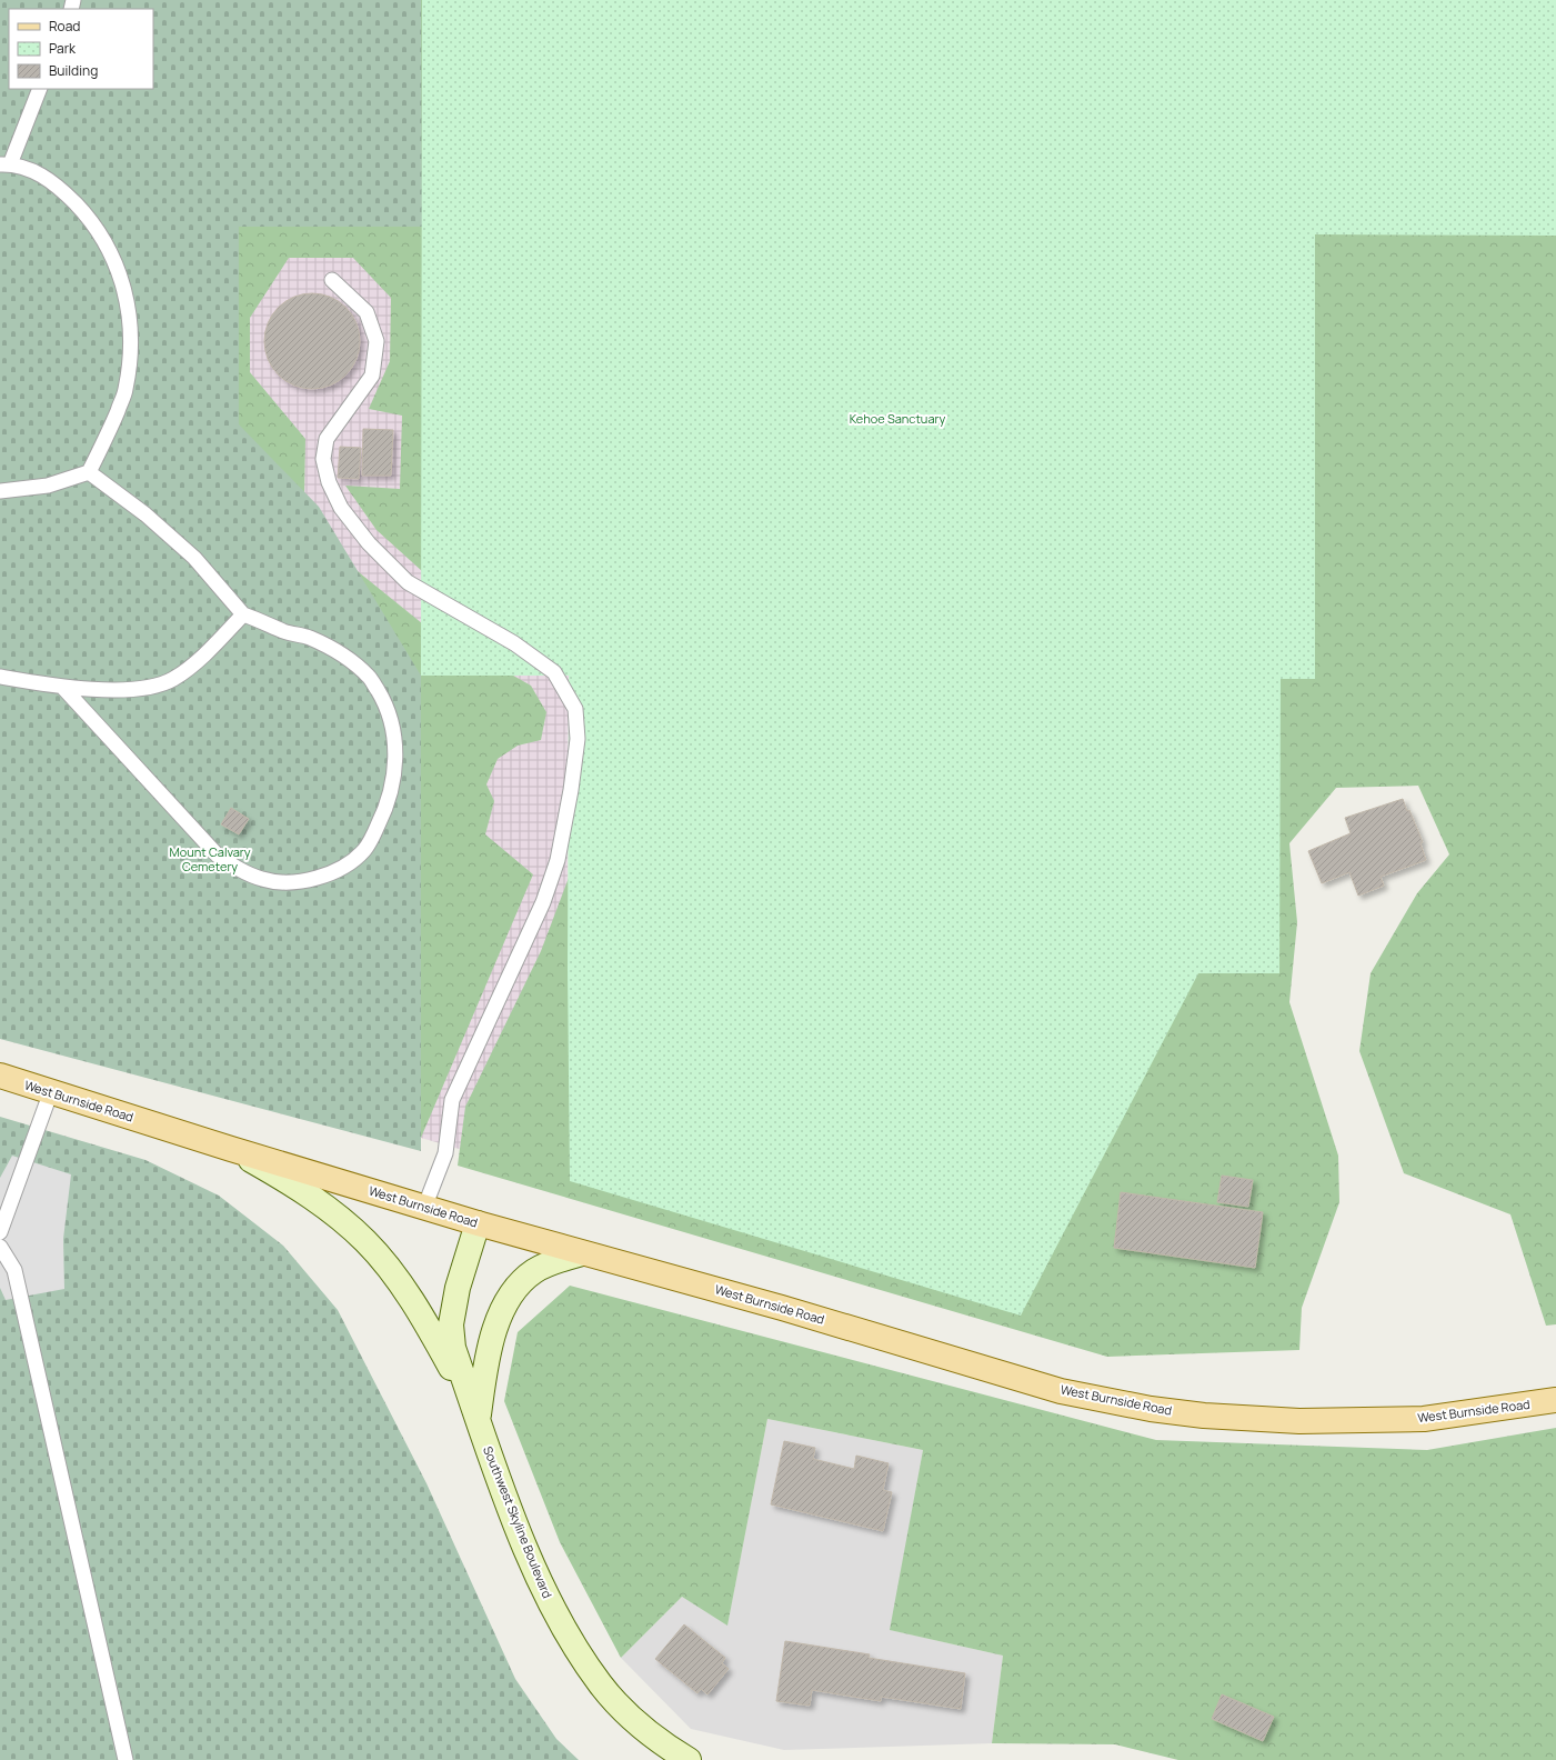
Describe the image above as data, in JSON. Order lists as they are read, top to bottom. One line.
{"streets":{"main road":["West Burnside Road","Southwest Skyline Boulevard"]},"crossings":[["West Burnside Road","Southwest Skyline Boulevard"]],"parks":["Kehoe Sanctuary","Mount Calvary Cemetery"],"legend":["Road","Park","Building"]}
